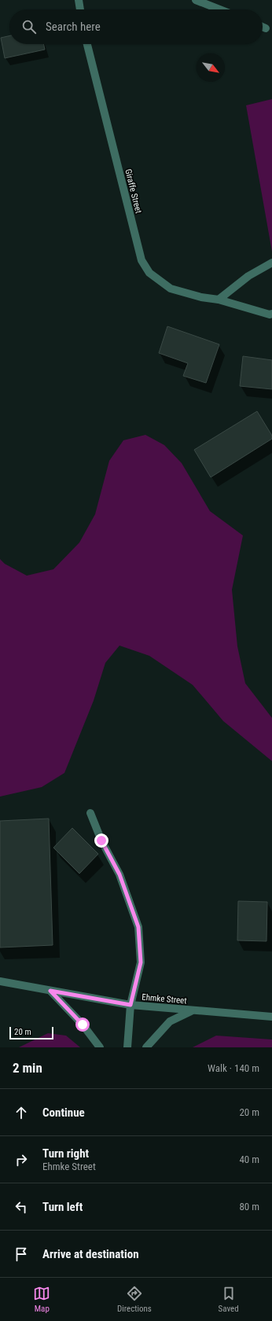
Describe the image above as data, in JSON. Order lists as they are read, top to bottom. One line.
{"streets":{"street":["Giraffe Street","Ehmke Street"]},"scale_bar":"20 m","north":"bottom right","page":{"search":"Search here","scale":"20 m","heading":["2 min","Walk · 140 m"],"list":[["Continue","20 m"],["Turn right","Ehmke Street","40 m"],["Turn left","80 m"],"Arrive at destination"],"nav":["Map","Directions","Saved"]}}
